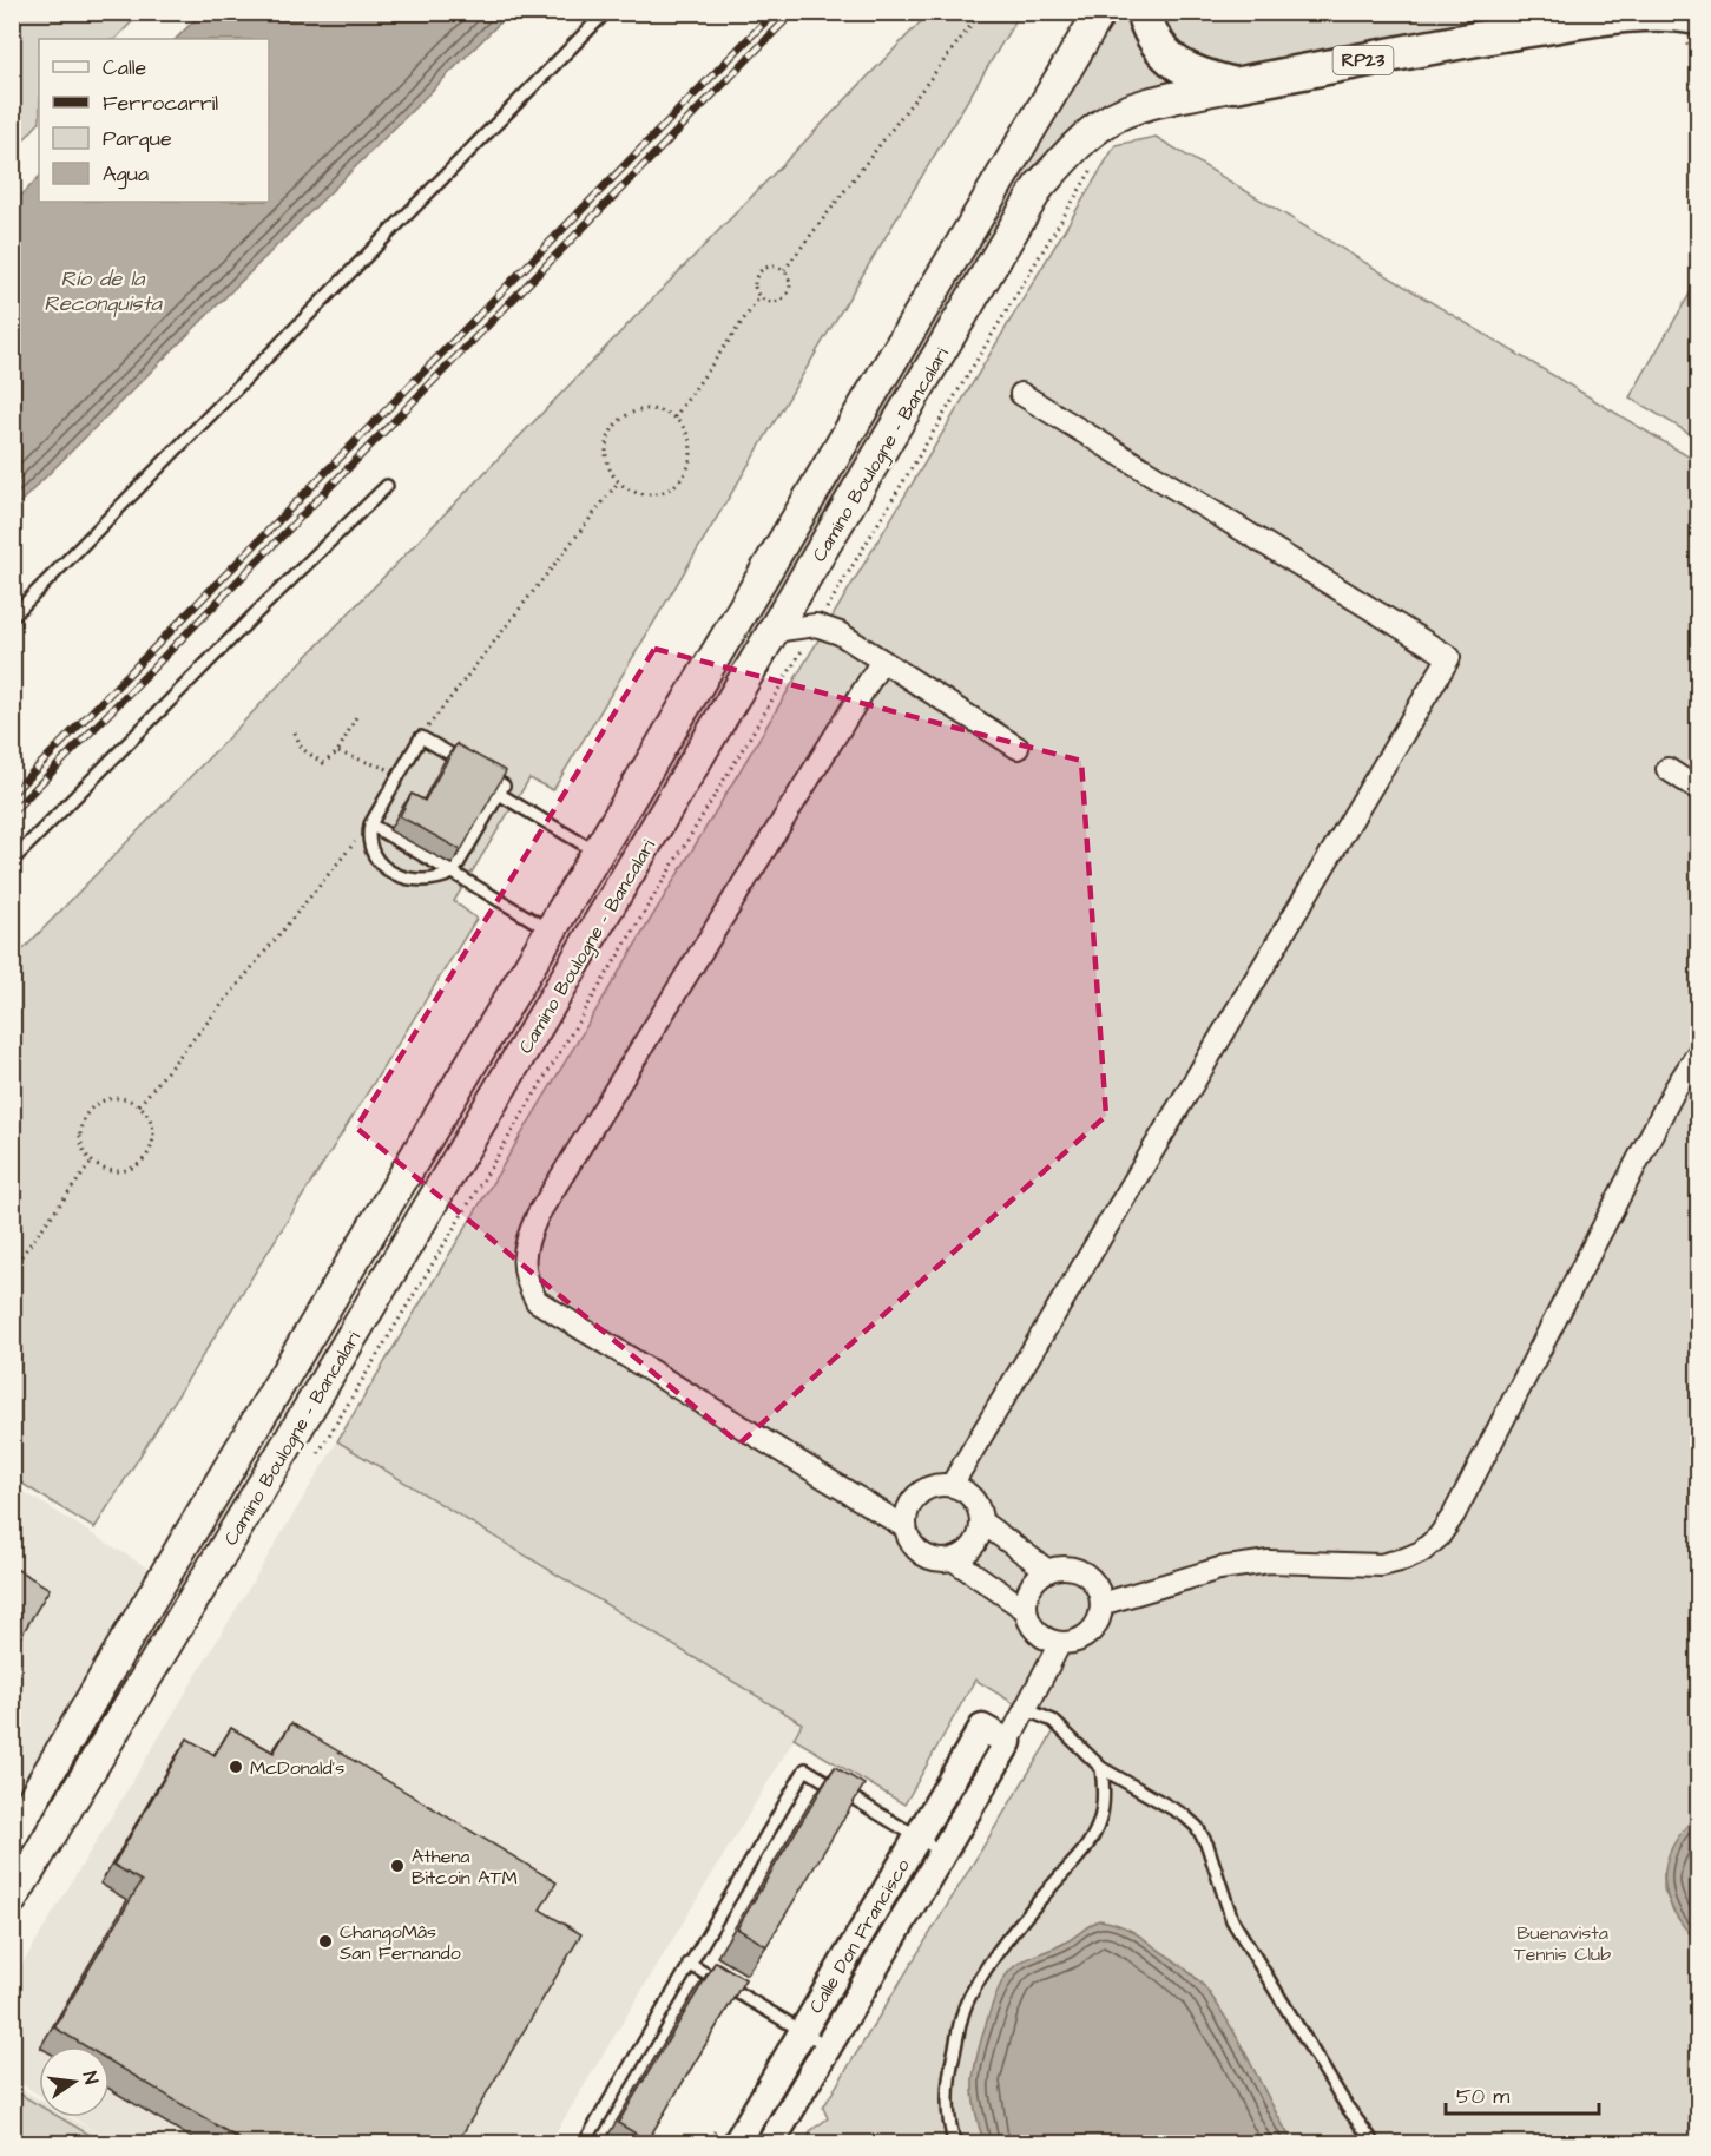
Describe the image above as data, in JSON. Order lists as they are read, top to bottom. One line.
{"streets":{"main road":["RP23","Camino Boulogne - Bancalari"],"street":["Calle Don Francisco"]},"crossings":[["RP23","Camino Boulogne - Bancalari"]],"water":["Río de la Reconquista"],"parks":["Buenavista Tennis Club"],"places":["McDonald's","Athena Bitcoin ATM","ChangoMâs San Fernando"],"legend":["Calle","Ferrocarril","Parque","Agua"],"scale_bar":"50 m","north":"right"}
